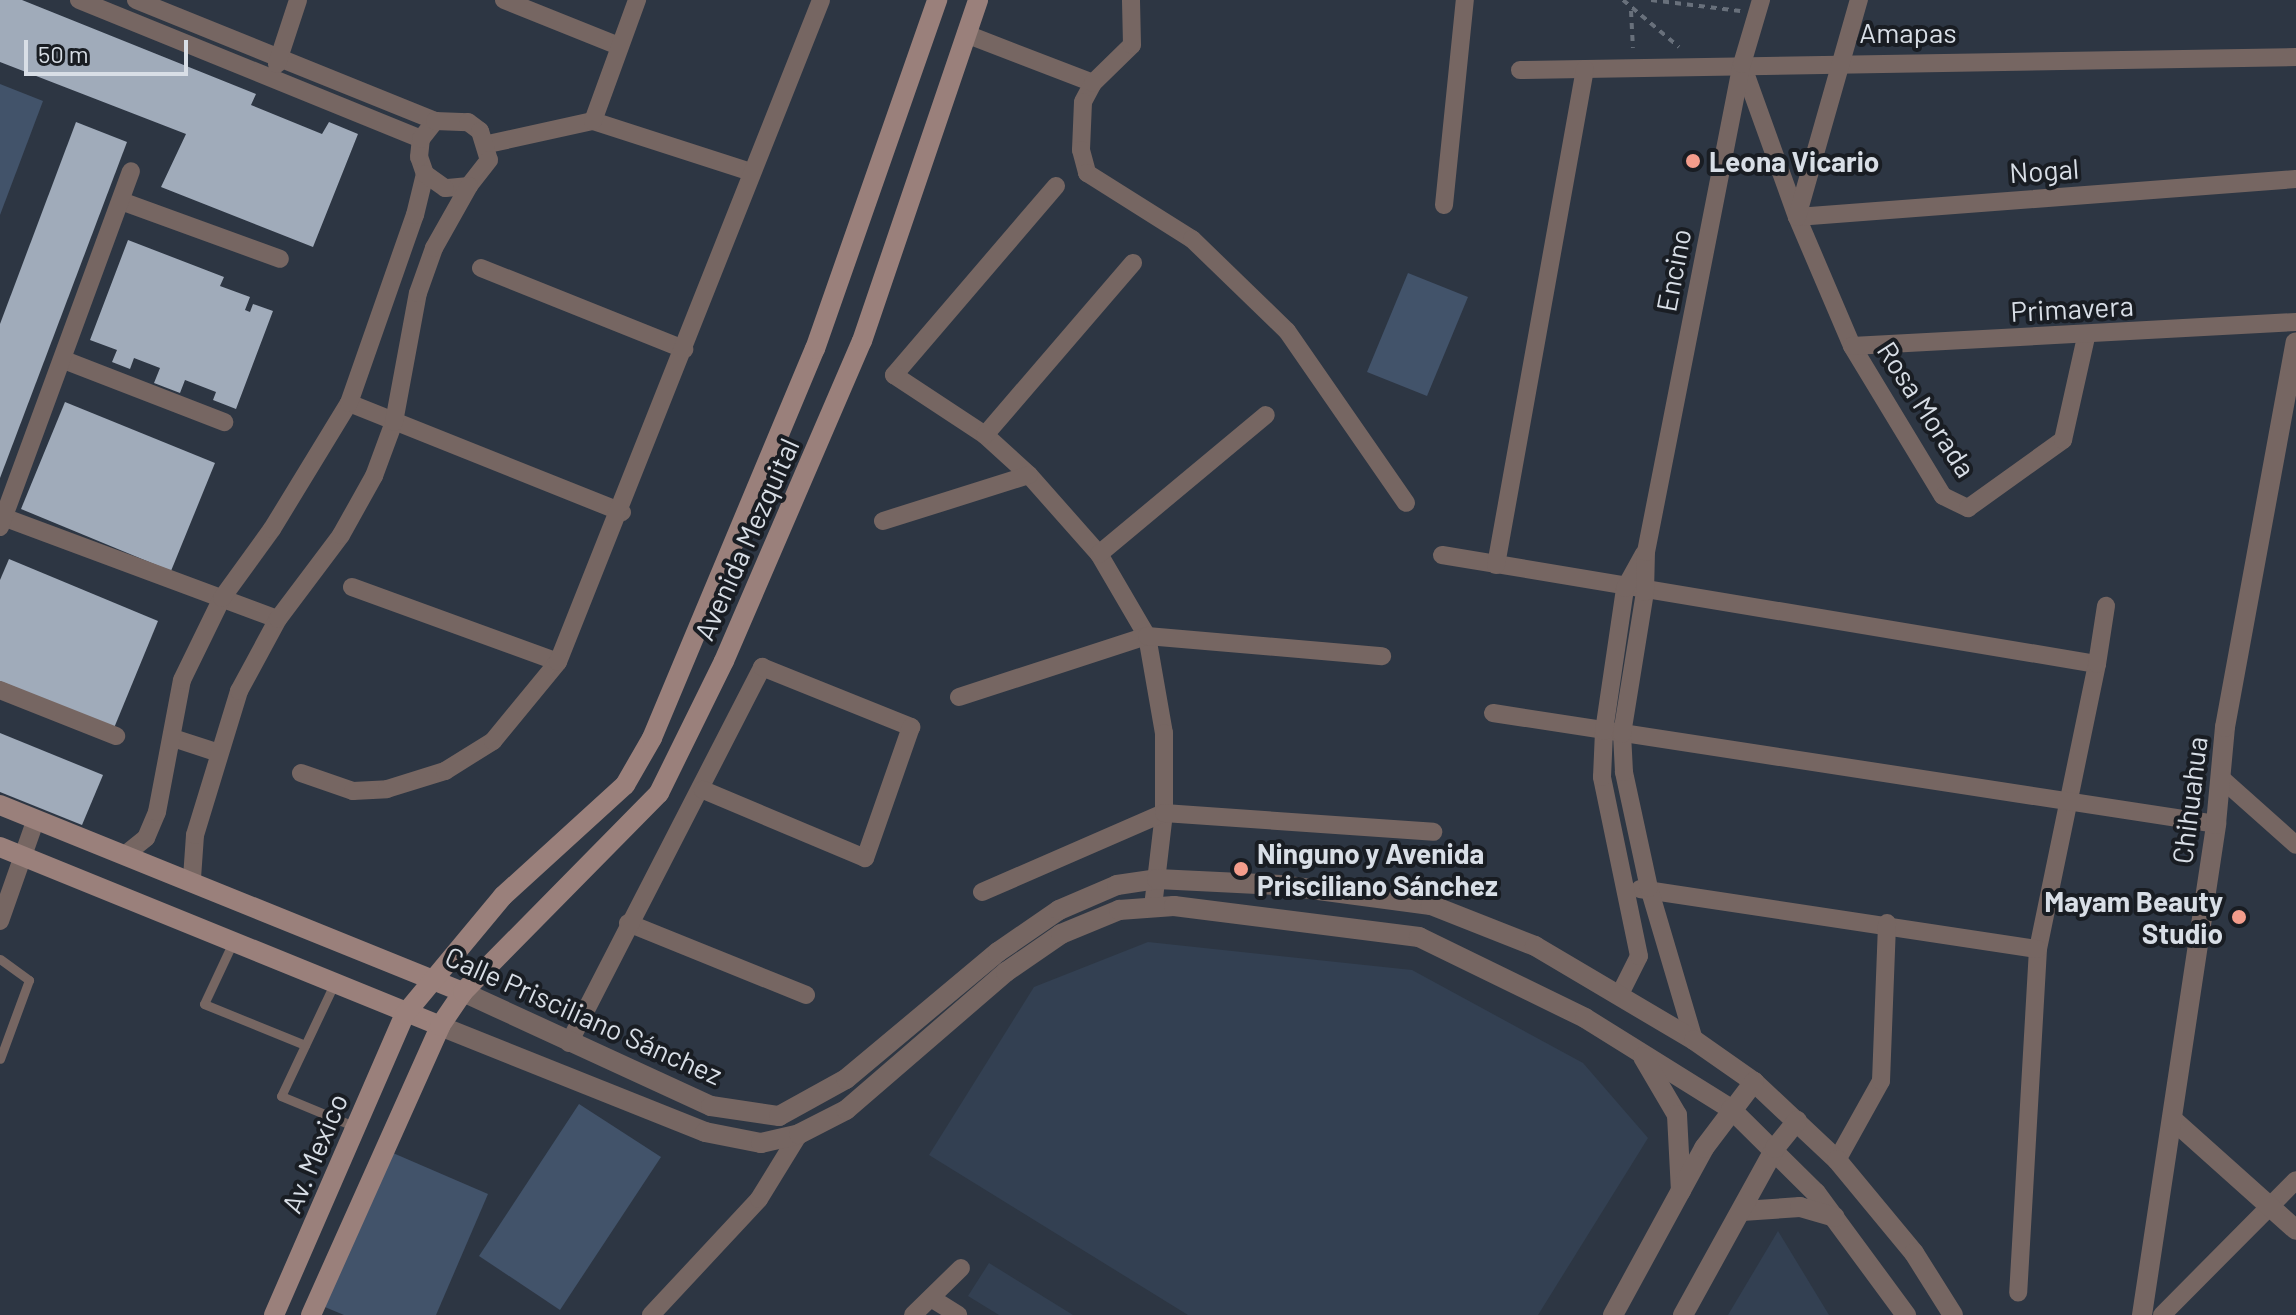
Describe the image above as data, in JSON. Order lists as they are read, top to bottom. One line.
{"streets":{"main road":["Avenida Mezquital","Calle Prisciliano Sánchez","Av. Mexico"],"street":["Amapas","Nogal","Encino","Primavera","Rosa Morada","Chihuahua"]},"crossings":[["Amapas","Encino"],["Amapas","Rosa Morada"],["Nogal","Rosa Morada"],["Encino","Rosa Morada"],["Primavera","Rosa Morada"],["Avenida Mezquital","Calle Prisciliano Sánchez"],["Avenida Mezquital","Av. Mexico"],["Calle Prisciliano Sánchez","Av. Mexico"]],"places":["Leona Vicario","Ninguno y Avenida Prisciliano Sánchez","Mayam Beauty Studio"],"scale_bar":"50 m"}
